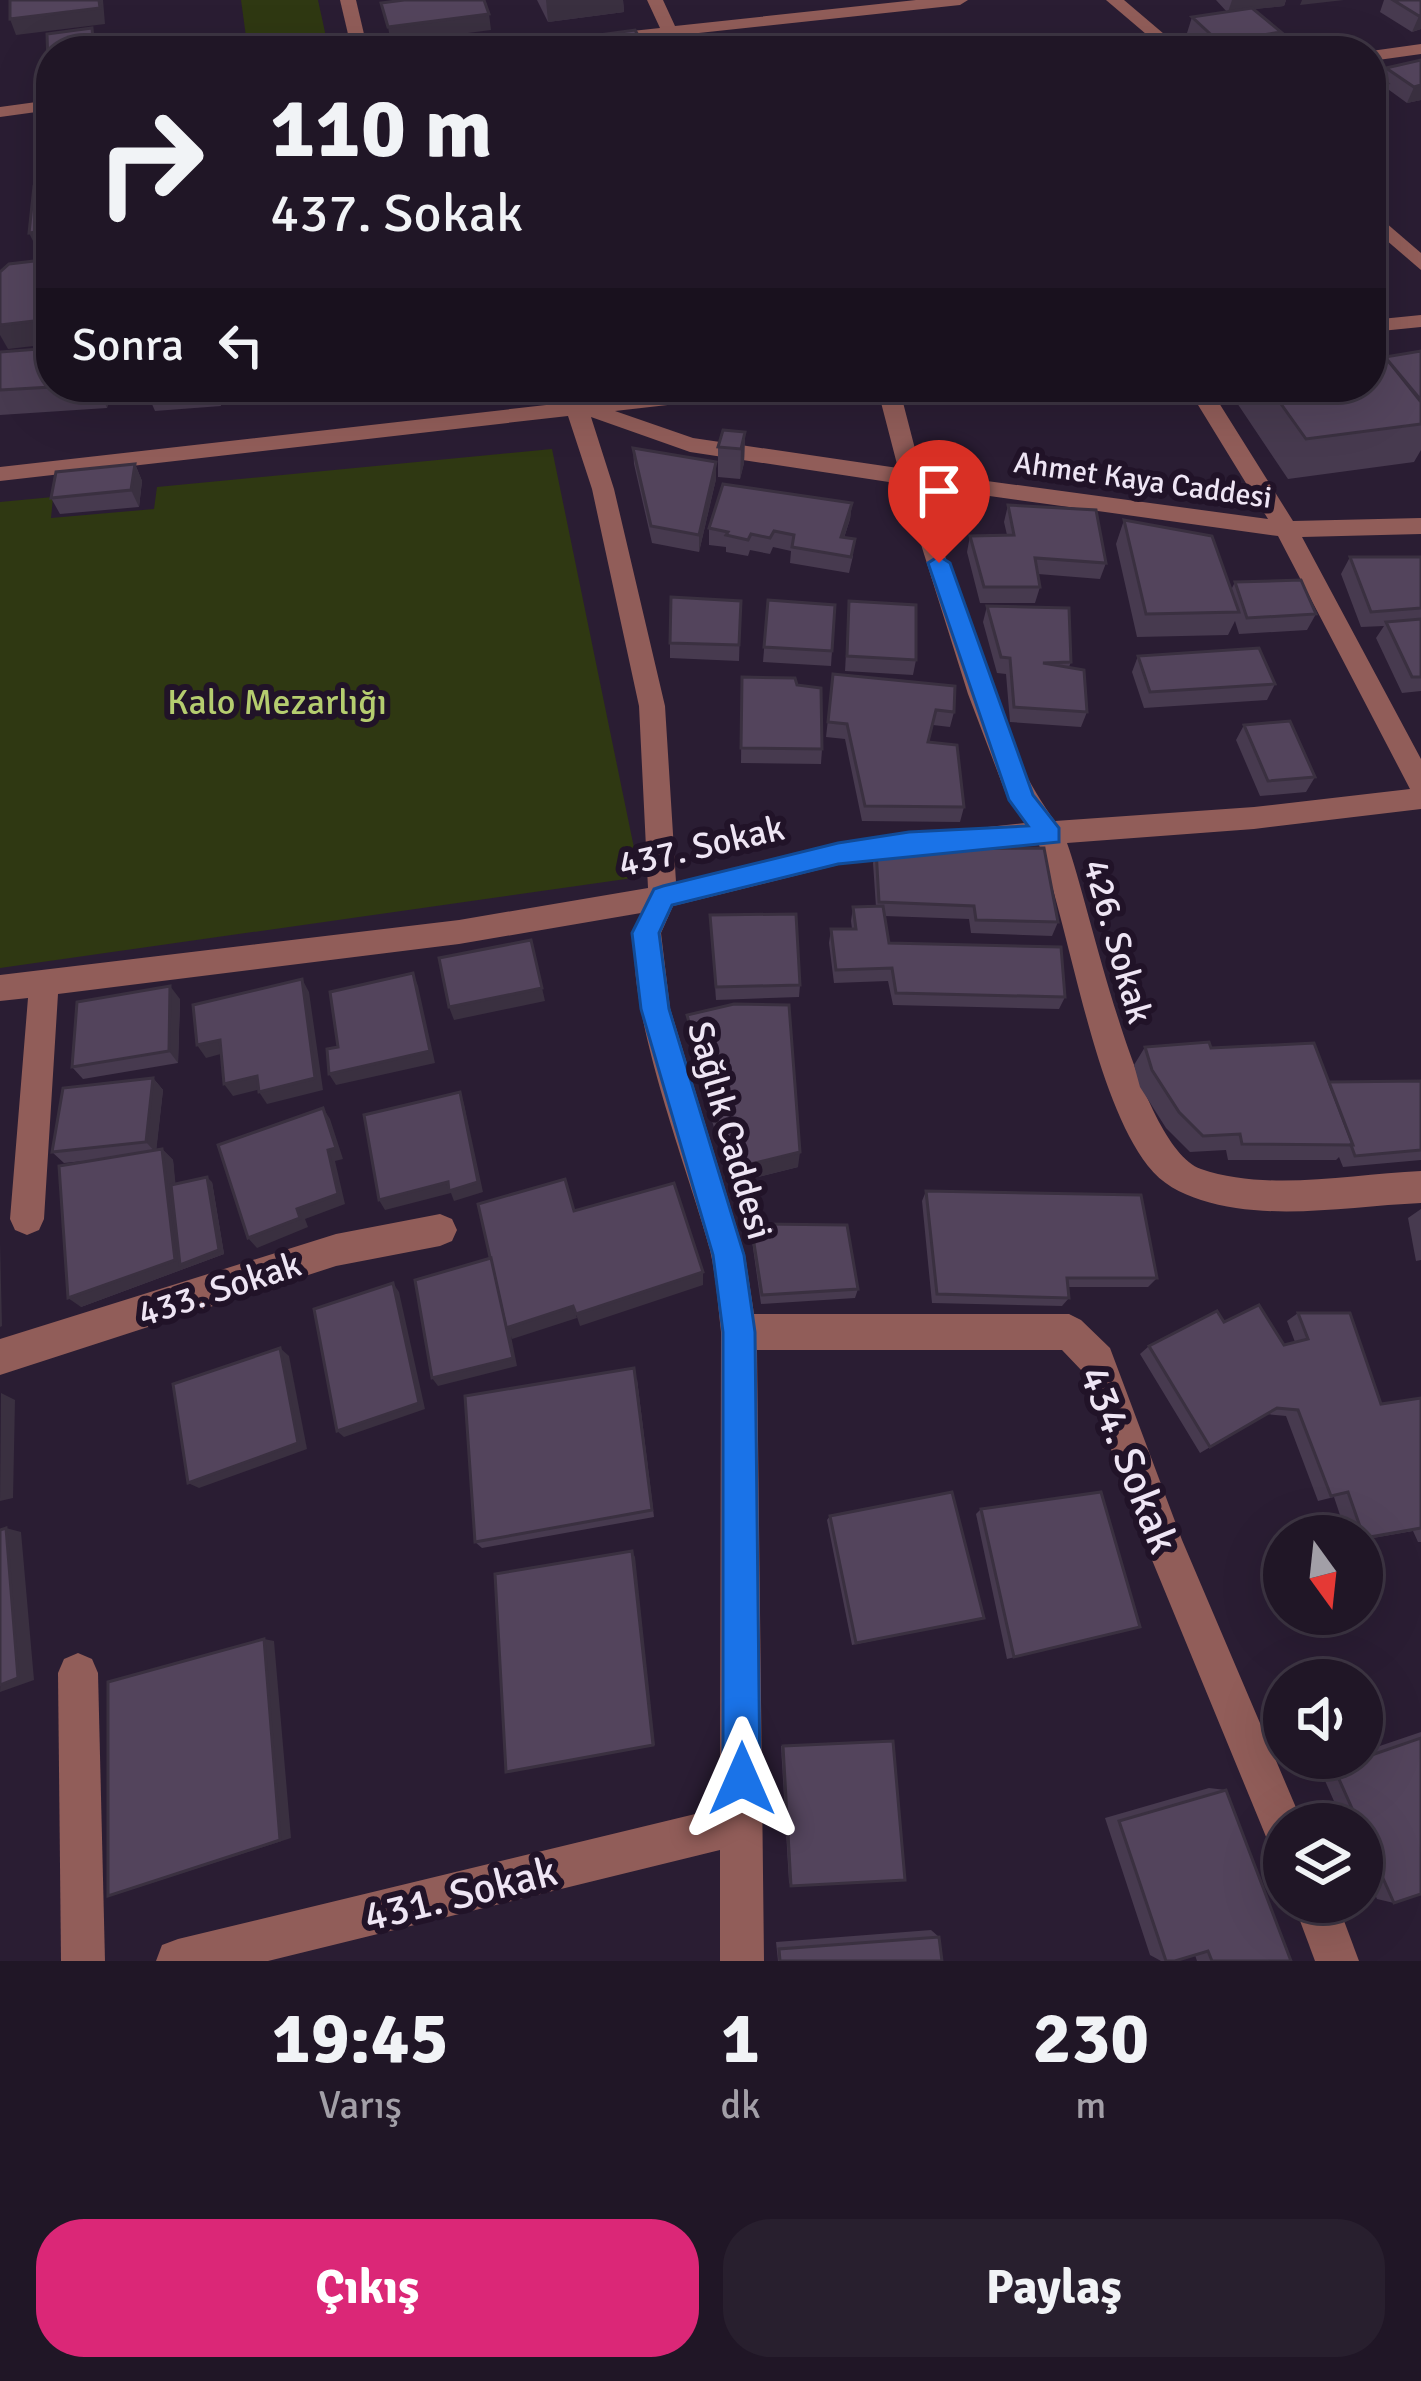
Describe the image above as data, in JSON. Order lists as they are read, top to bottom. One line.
{"streets":{"street":["Ahmet Kaya Caddesi","437. Sokak","426. Sokak","Sağlık Caddesi","433. Sokak","434. Sokak","431. Sokak"]},"crossings":[["Ahmet Kaya Caddesi","426. Sokak"],["437. Sokak","426. Sokak"],["437. Sokak","Sağlık Caddesi"],["Sağlık Caddesi","434. Sokak"],["Sağlık Caddesi","431. Sokak"]],"parks":["Kalo Mezarlığı"],"north":"bottom","page":{"turn":["110 m","437. Sokak"],"then":"Sonra","eta":["19:45","Varış","1","dk","230","m"],"buttons":["Çıkış","Paylaş"]}}
